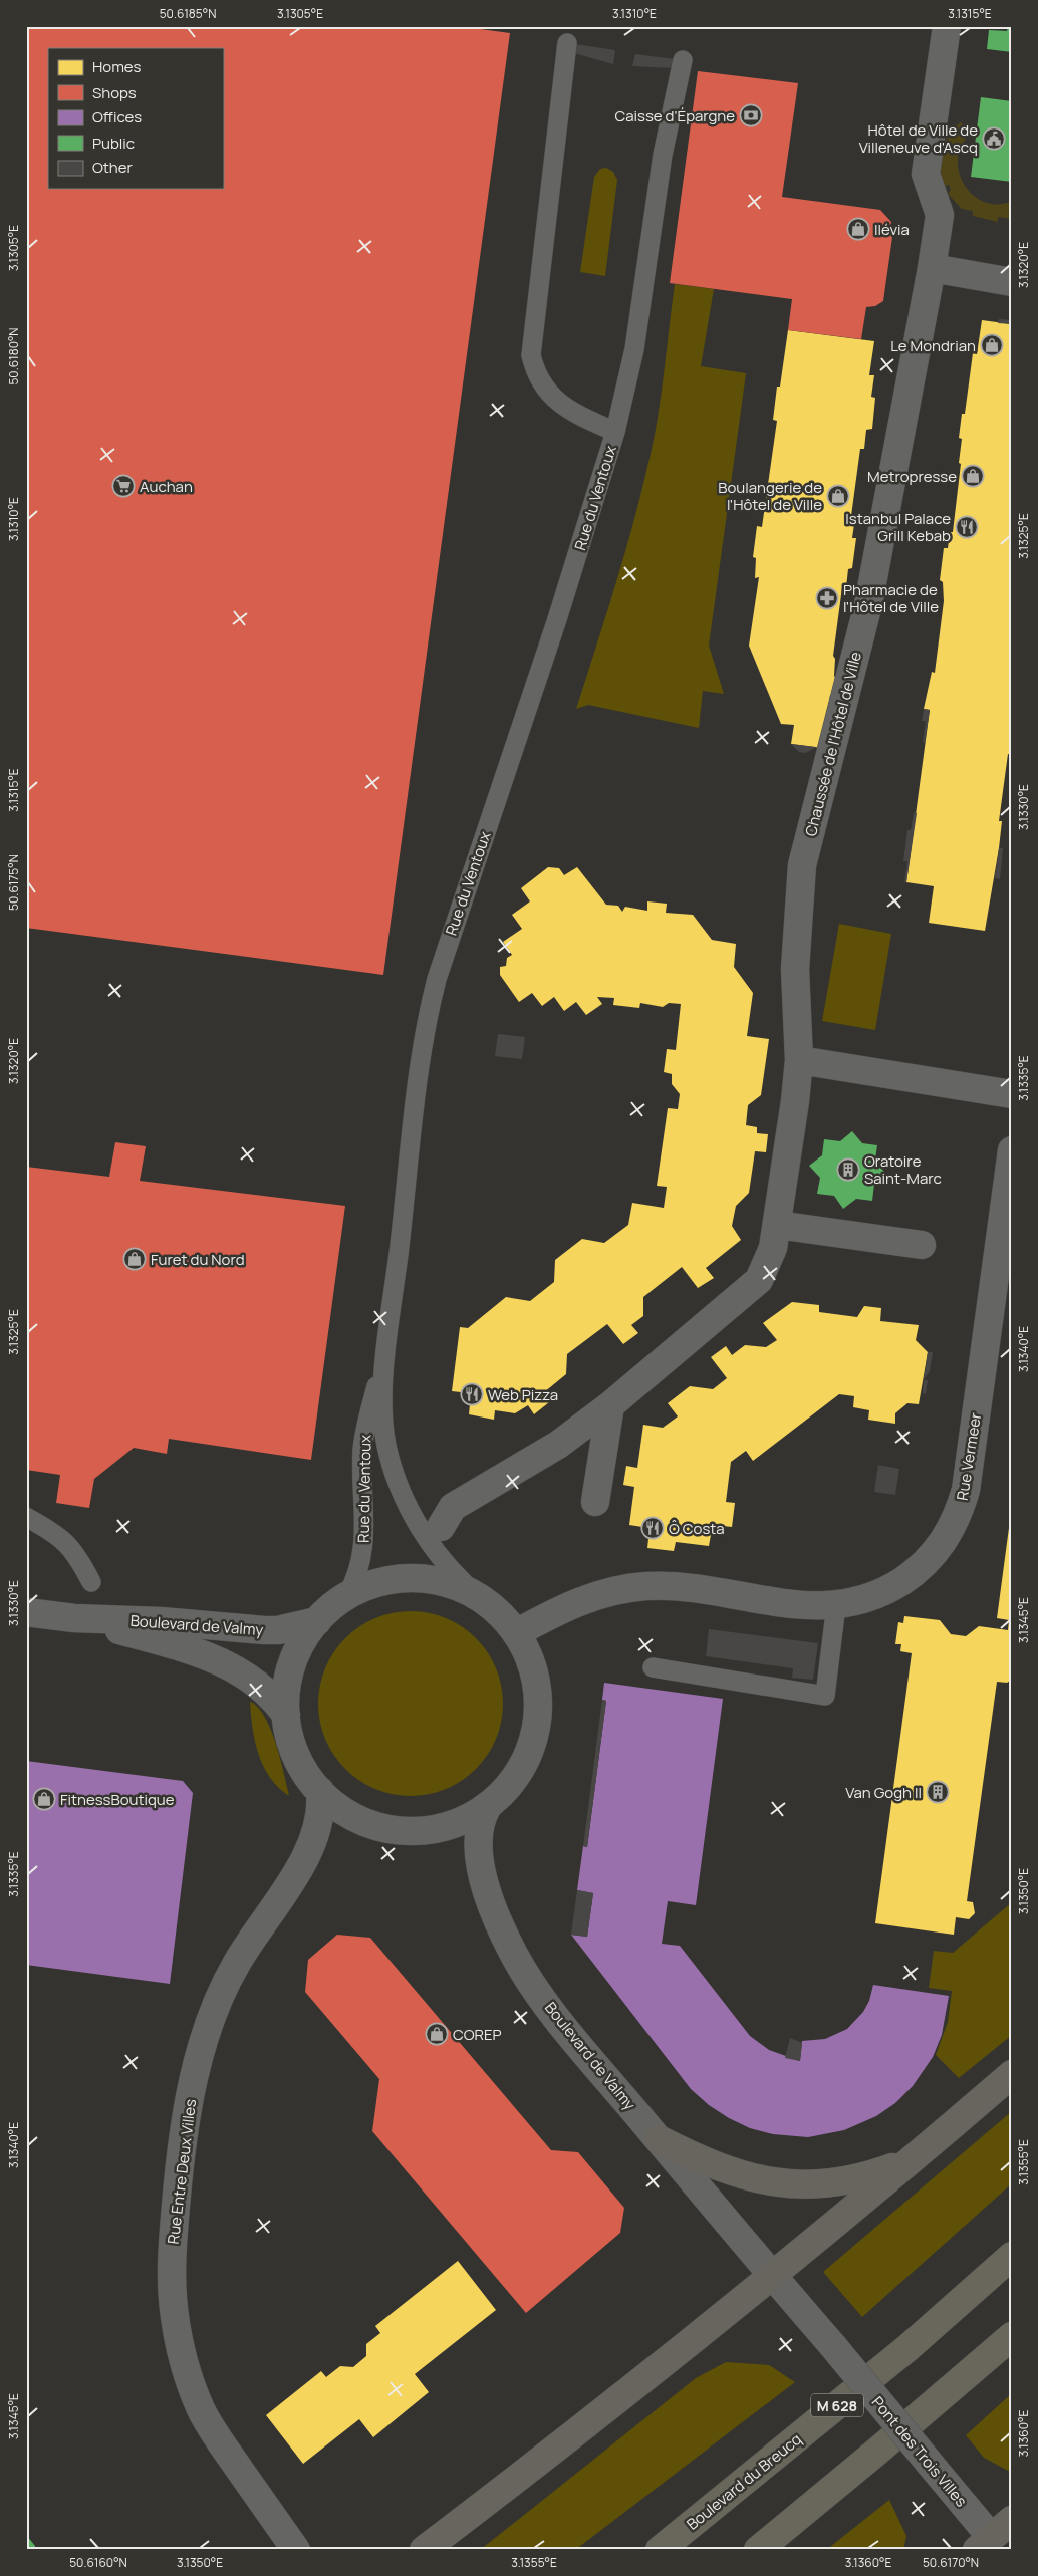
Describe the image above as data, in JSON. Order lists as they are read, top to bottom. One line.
{"streets":{"highway":["M 628","Boulevard du Breucq"],"street":["Chaussée de l'Hôtel de Ville","Rue Vermeer","Boulevard de Valmy","Rue Entre Deux Villes","Pont des Trois Villes"],"lane":["Rue du Ventoux"]},"crossings":[["Boulevard de Valmy","Pont des Trois Villes"]],"places":{"bank":["Caisse d'Épargne"],"public building":["Hôtel de Ville de Villeneuve d'Ascq"],"shop":["Ilévia","Le Mondrian","Metropresse","Boulangerie de l'Hôtel de Ville","Furet du Nord","FitnessBoutique","COREP"],"supermarket":["Auchan"],"restaurant":["Istanbul Palace Grill Kebab","Web Pizza","Ô Costa"],"pharmacy":["Pharmacie de l'Hôtel de Ville"],"building":["Oratoire Saint-Marc","Van Gogh II"]},"legend":["Homes","Shops","Offices","Public","Other"],"coordinates":["50.6185°N","3.1305°E","3.1310°E","3.1315°E","3.1320°E","50.6180°N","3.1325°E","3.1330°E","50.6175°N","3.1335°E","3.1340°E","3.1345°E","3.1350°E","3.1355°E","3.1360°E","50.6160°N","50.6170°N"]}
